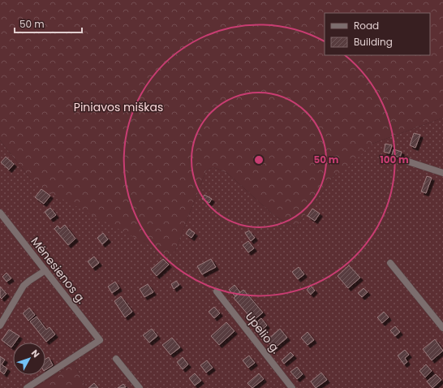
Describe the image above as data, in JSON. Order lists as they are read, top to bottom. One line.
{"streets":{"street":["Mėnesienos g.","Upelio g."]},"parks":["Piniavos miškas"],"legend":["Road","Building"],"scale_bar":"50 m","north":"top right","rings":["50 m","100 m"]}
